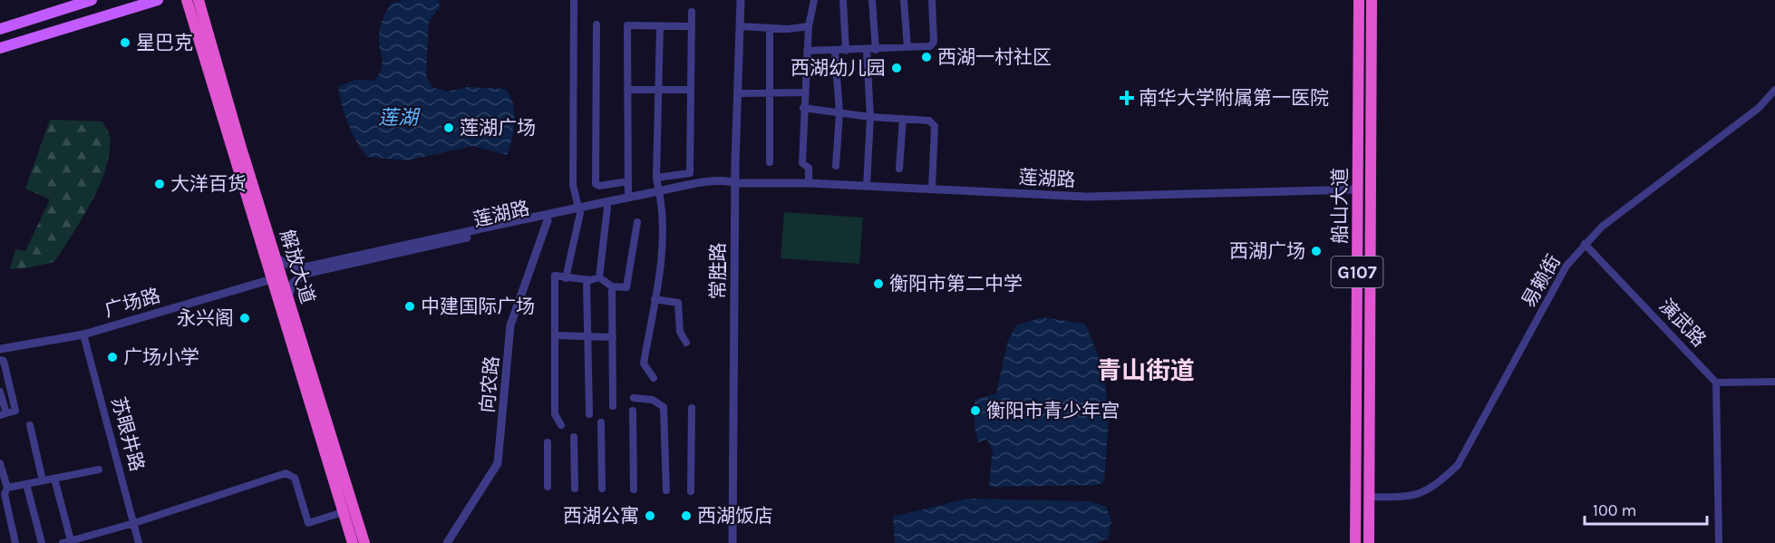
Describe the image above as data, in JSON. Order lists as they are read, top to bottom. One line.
{"streets":{"highway":["船山大道","解放大道","G107"],"street":["莲湖路","常胜路","易赖街","广场路","演武路","向农路","苏眼井路"]},"crossings":[["莲湖路","船山大道"],["莲湖路","解放大道"],["莲湖路","常胜路"],["莲湖路","向农路"],["船山大道","易赖街"],["解放大道","广场路"],["易赖街","演武路"],["广场路","苏眼井路"]],"districts":["青山街道"],"water":["莲湖"],"places":{"other":["星巴克","西湖一村社区","西湖幼儿园","莲湖广场","大洋百货","西湖广场","衡阳市第二中学","中建国际广场","永兴阁","广场小学","衡阳市青少年宫","西湖公寓","西湖饭店"],"health":["南华大学附属第一医院"]},"scale_bar":"100 m"}
